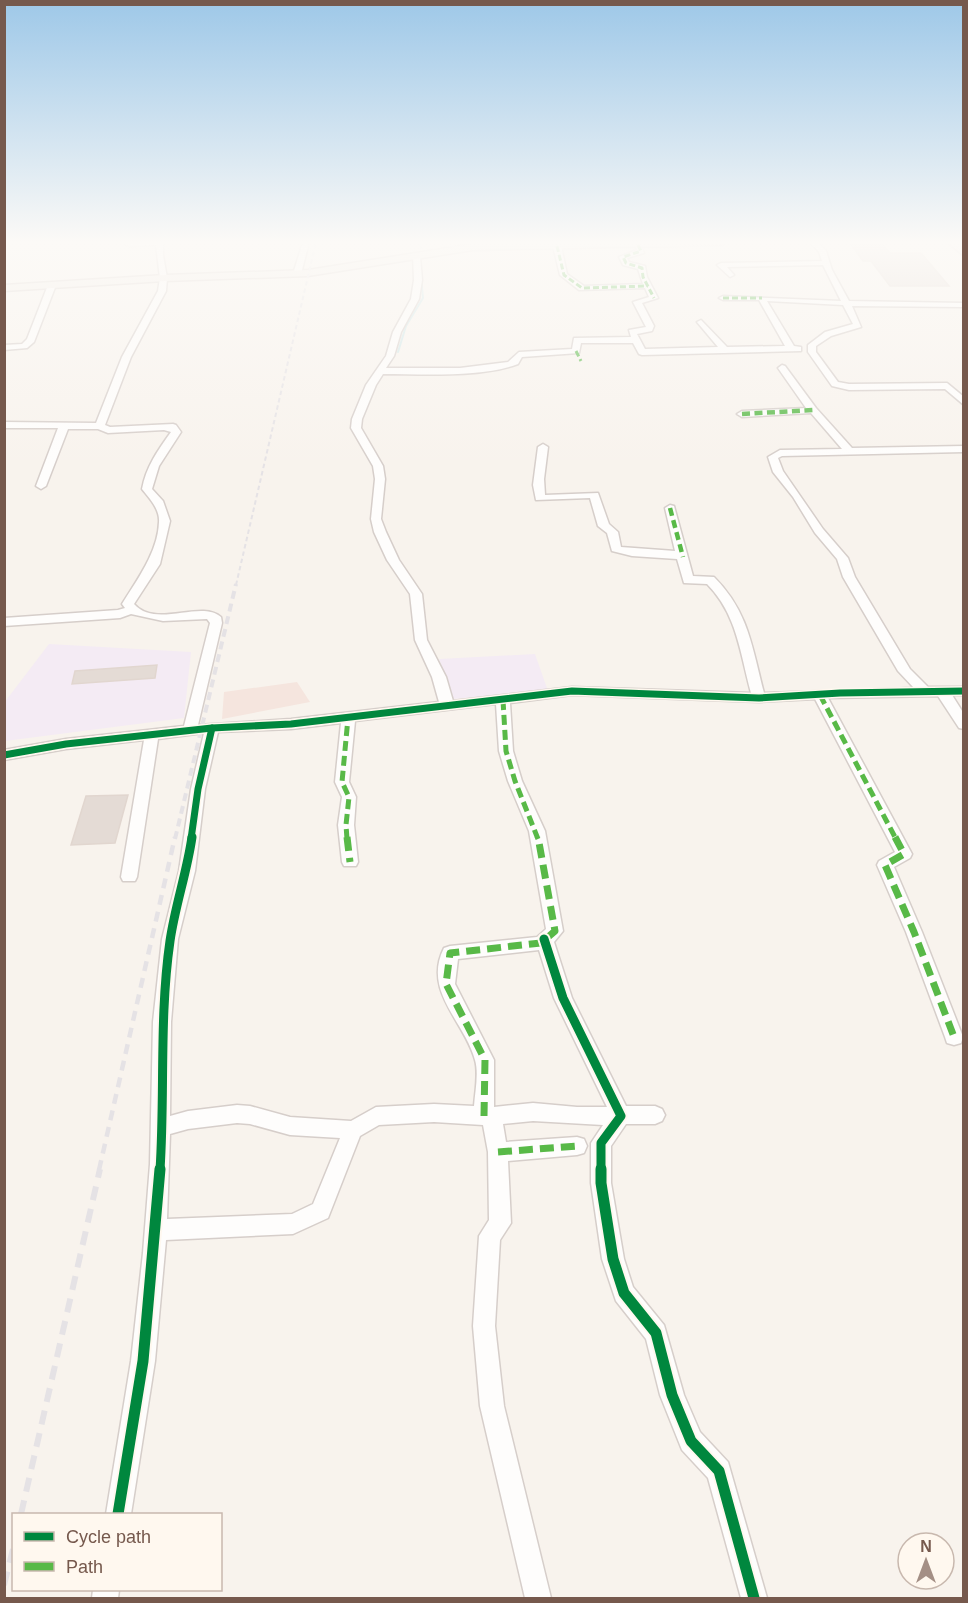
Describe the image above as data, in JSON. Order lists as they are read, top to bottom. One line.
{"legend":["Cycle path","Path"],"north":"top"}
